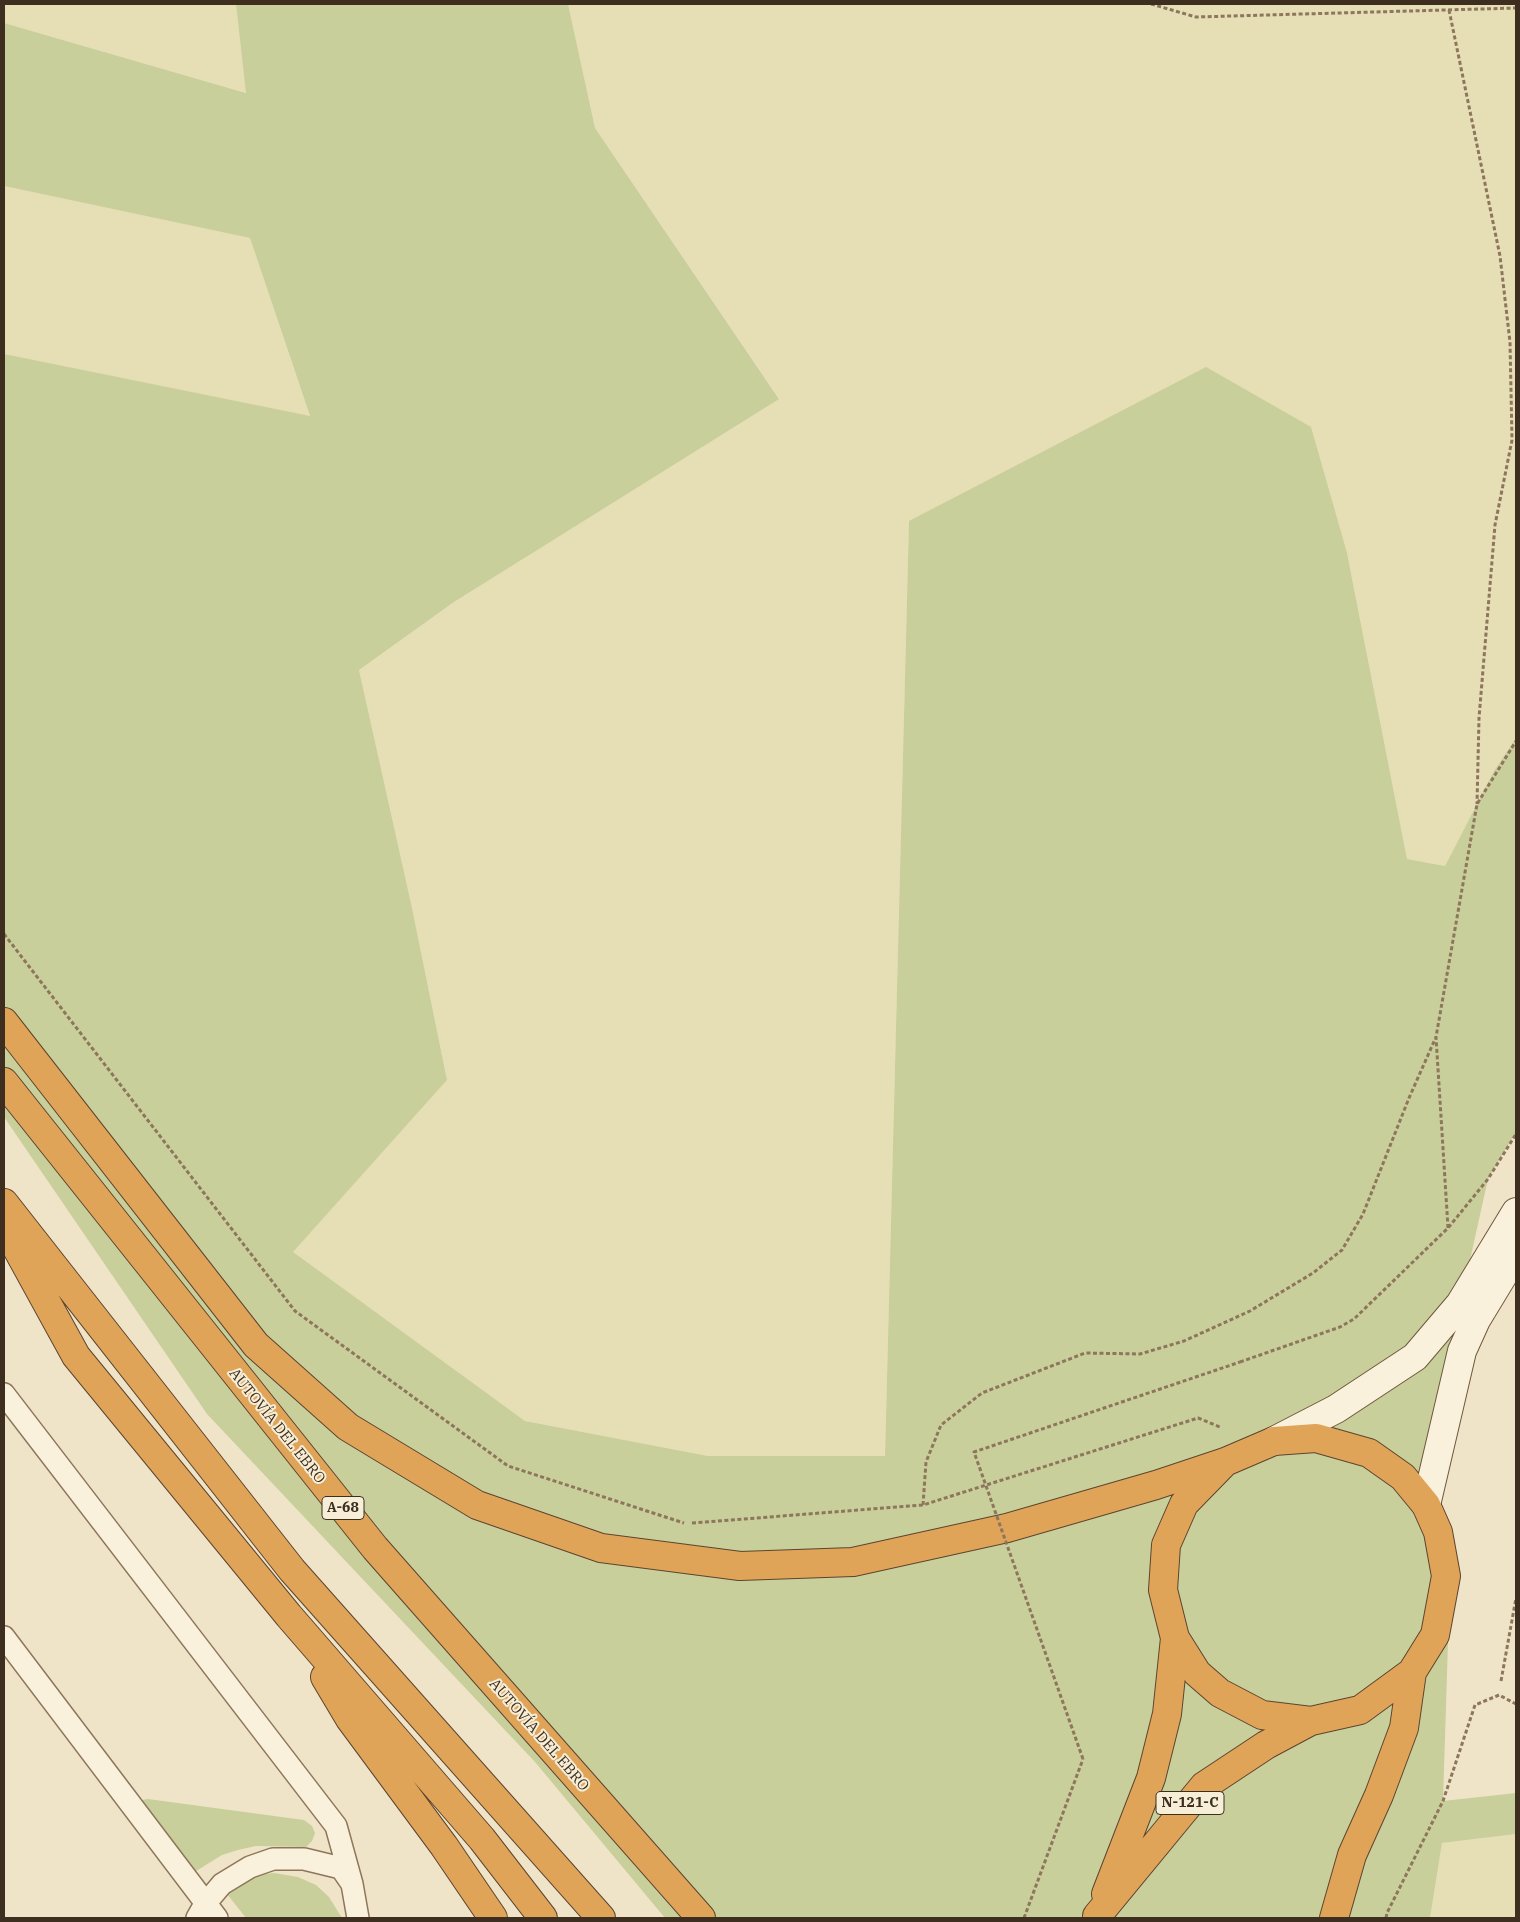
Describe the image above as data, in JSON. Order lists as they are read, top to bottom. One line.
{"streets":{"highway":["AUTOVÍA DEL EBRO","A-68","N-121-C"]}}
